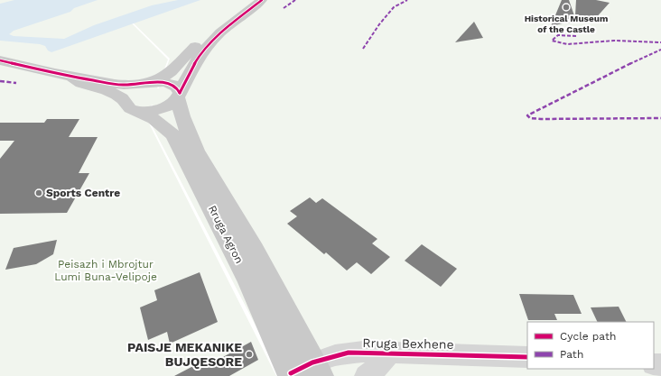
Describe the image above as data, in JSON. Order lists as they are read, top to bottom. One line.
{"streets":{"main road":["Rruga Agron"],"street":["Rruga Bexhene"]},"crossings":[["Rruga Agron","Rruga Bexhene"]],"parks":["Peisazh i Mbrojtur Lumi Buna-Velipoje"],"places":["Historical Museum of the Castle","Sports Centre","PAISJE MEKANIKE BUJQESORE"],"legend":["Cycle path","Path"]}
